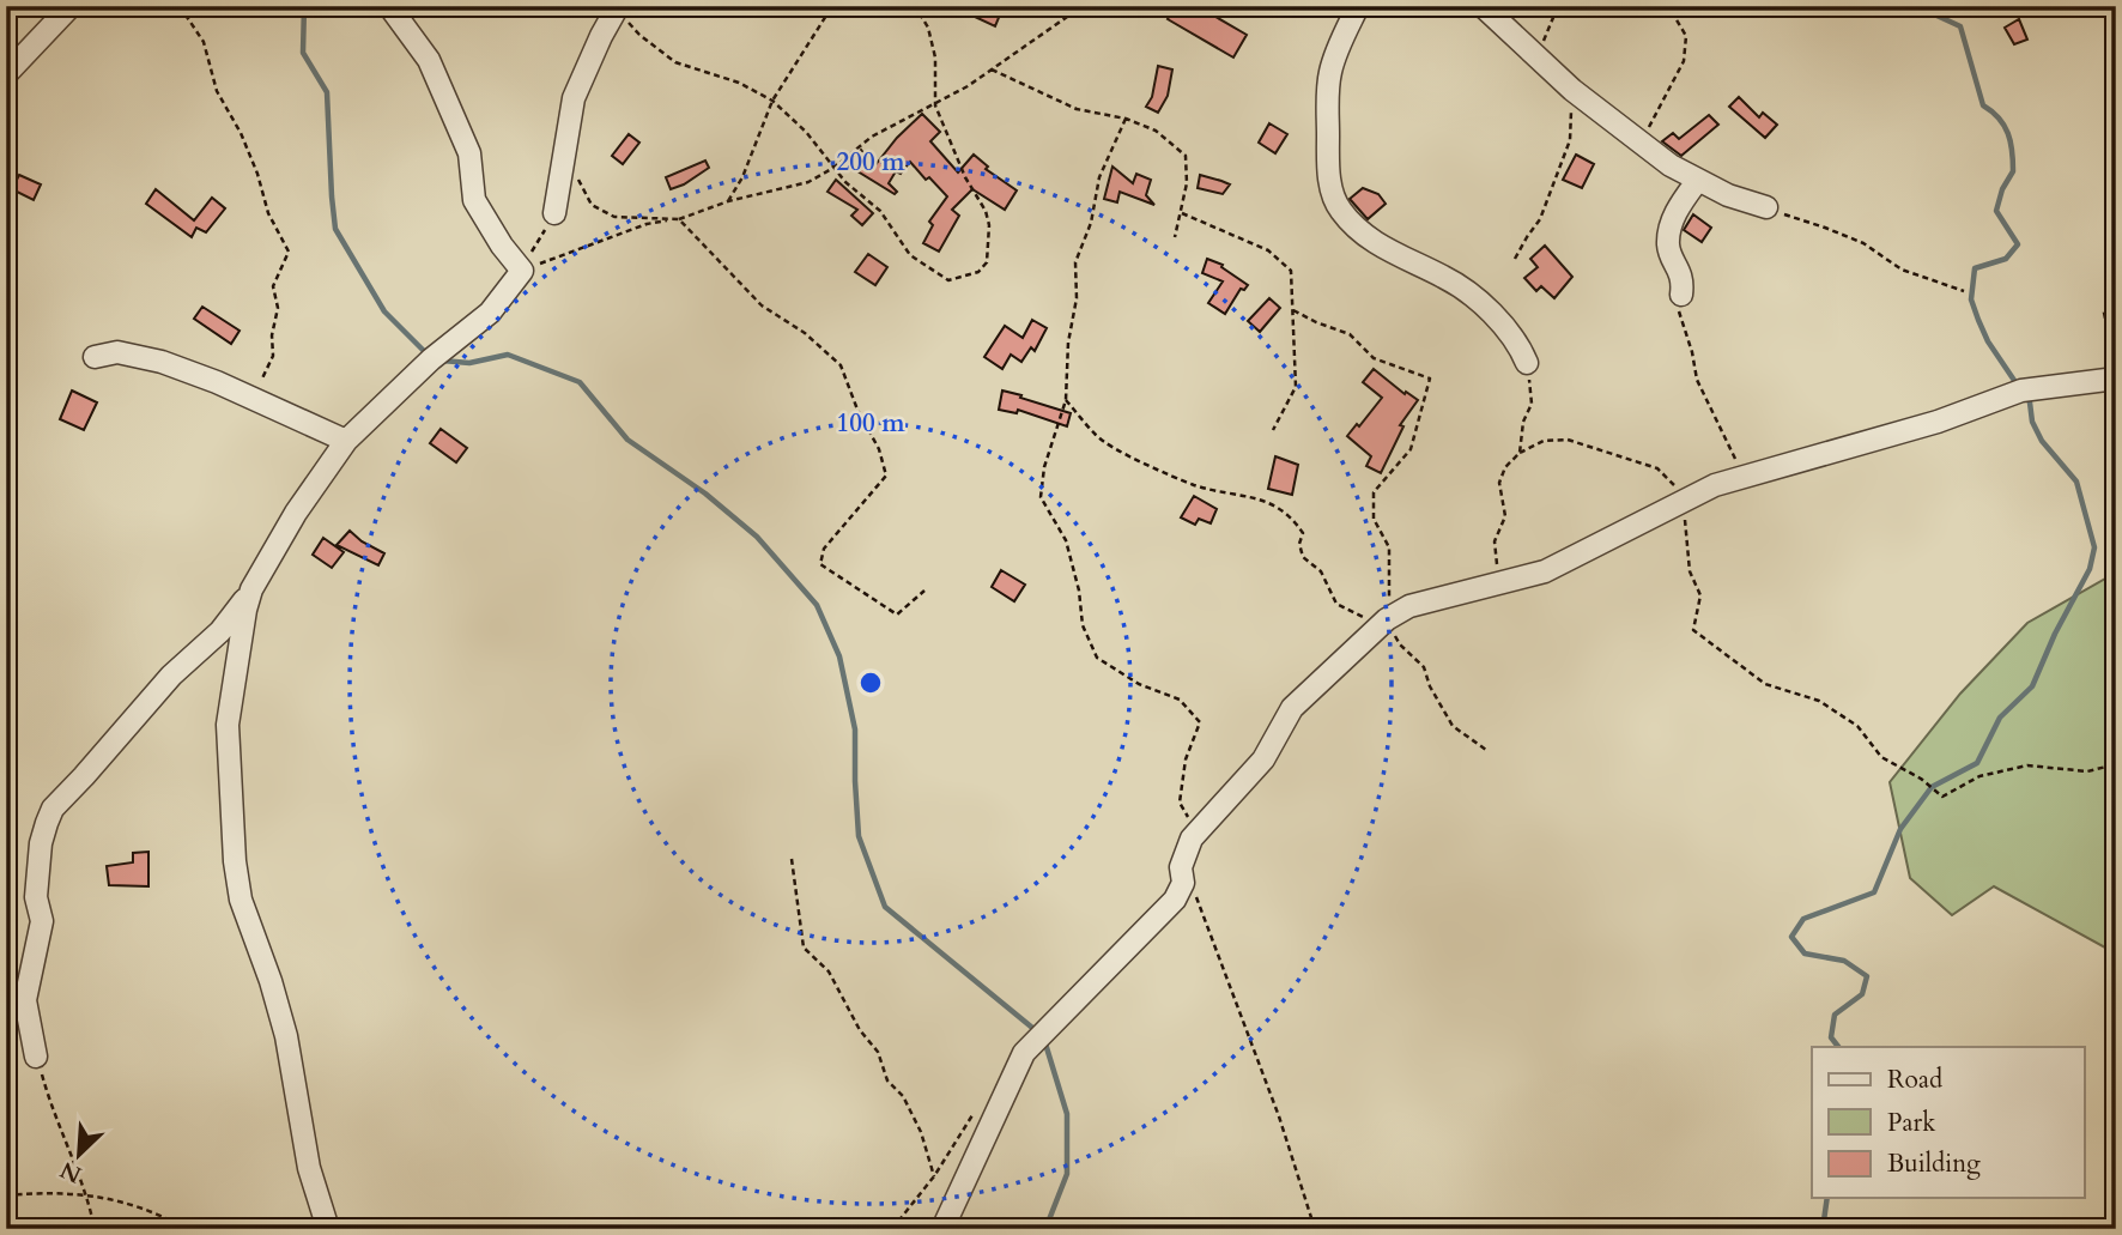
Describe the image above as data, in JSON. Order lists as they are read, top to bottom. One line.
{"legend":["Road","Park","Building"],"north":"bottom left","rings":["200 m","100 m"]}
